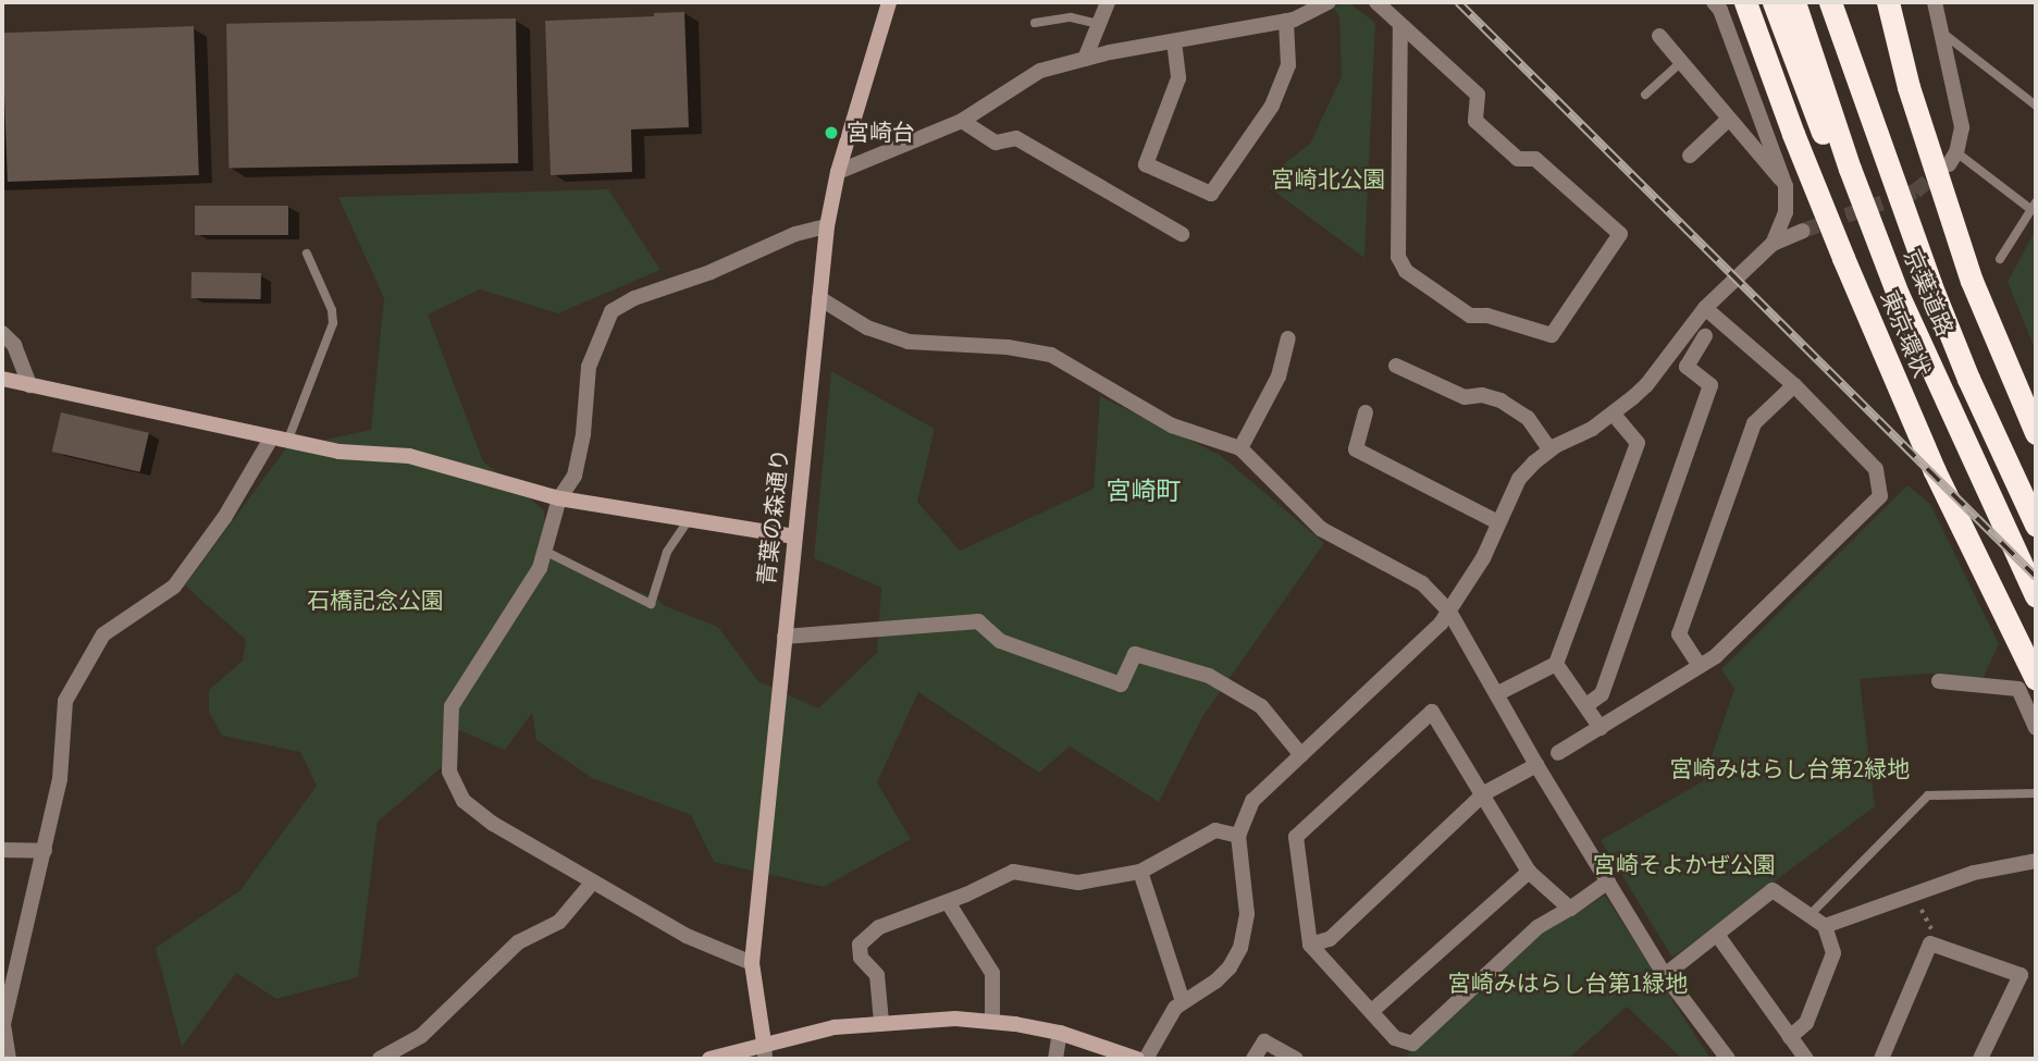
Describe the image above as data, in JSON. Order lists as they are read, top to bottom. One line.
{"streets":{"highway":["京葉道路","東京環状"],"street":["青葉の森通り"]},"districts":["宮崎町"],"parks":["宮崎北公園","石橋記念公園","宮崎みはらし台第2緑地","宮崎そよかぜ公園","宮崎みはらし台第1緑地"],"places":["宮崎台"]}
